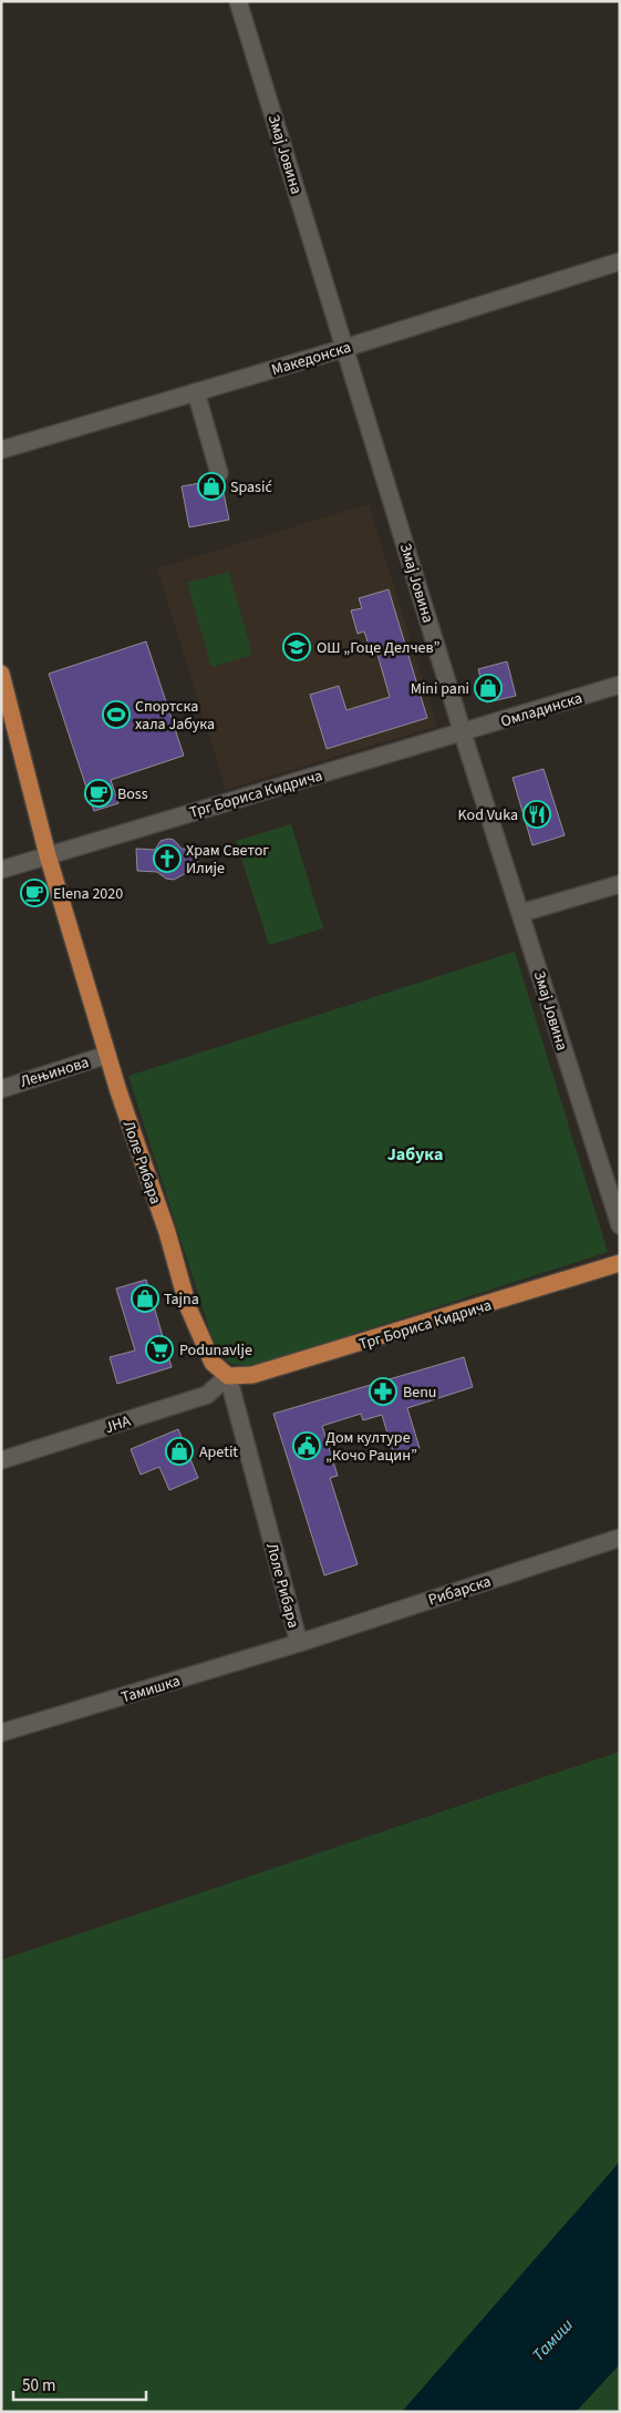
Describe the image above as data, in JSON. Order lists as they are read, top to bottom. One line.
{"streets":{"main road":["Трг Бориса Кидрича","Лоле Рибара"],"street":["Змај Јовина","Македонска","Омладинска","Лењинова","ЈНА","Рибарска","Тамишка"]},"crossings":[["Змај Јовина","Македонска"],["Змај Јовина","Омладинска"],["Змај Јовина","Трг Бориса Кидрича"],["Омладинска","Трг Бориса Кидрича"],["Трг Бориса Кидрича","Лоле Рибара"],["Трг Бориса Кидрича","ЈНА"],["Лењинова","Лоле Рибара"],["Лоле Рибара","ЈНА"],["Лоле Рибара","Рибарска"],["Лоле Рибара","Тамишка"],["Рибарска","Тамишка"]],"districts":["Јабука"],"water":["Тамиш"],"places":{"shop":["Spasić","Mini pani","Tajna","Apetit"],"school or university":["ОШ „Гоце Делчев”"],"sports":["Спортска хала Јабука"],"cafe":["Boss","Elena 2020"],"restaurant":["Kod Vuka"],"church":["Храм Светог Илије"],"supermarket":["Podunavlje"],"pharmacy":["Benu"],"public building":["Дом културе „Кочо Рацин”"]},"scale_bar":"50 m"}
